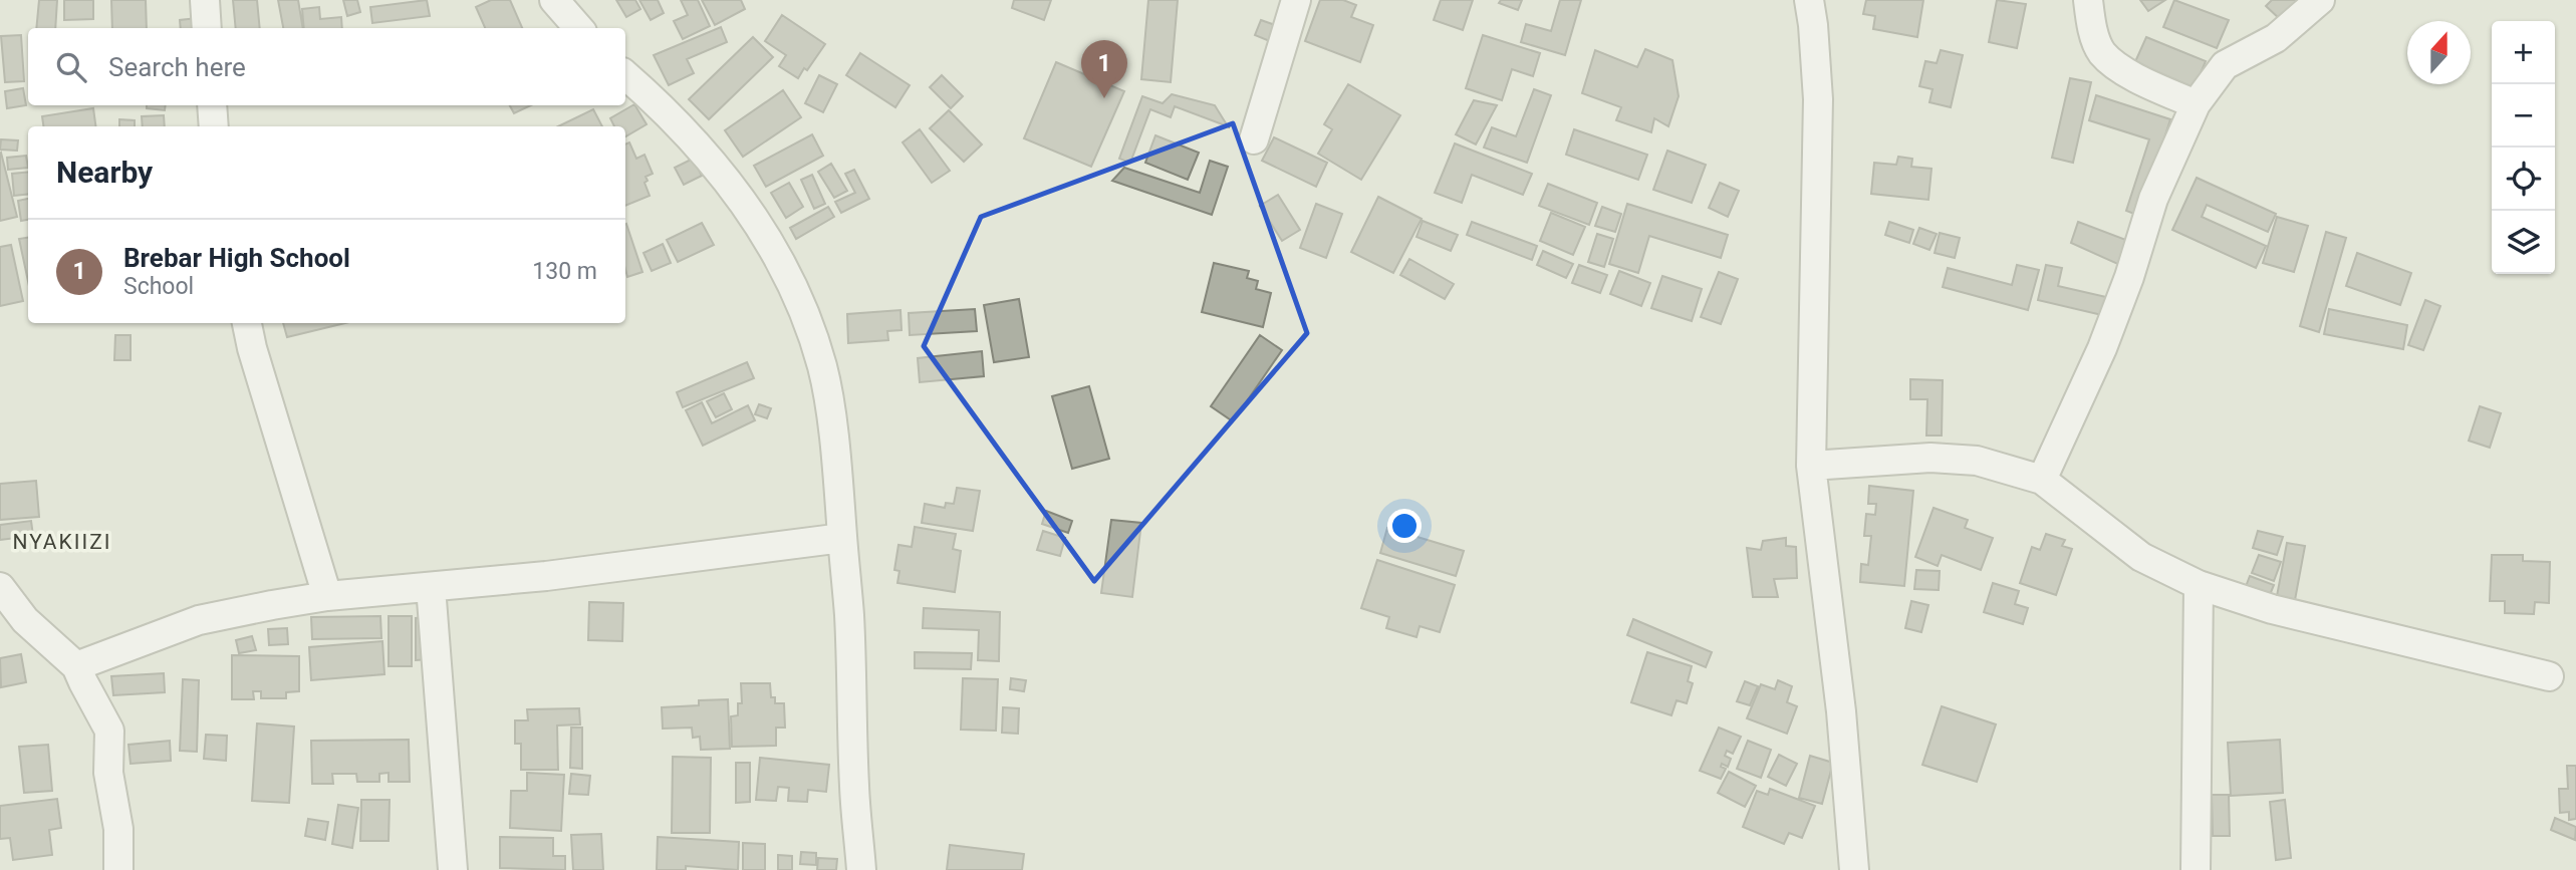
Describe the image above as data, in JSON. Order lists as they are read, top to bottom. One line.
{"districts":["NYAKIIZI"],"north":"top","page":{"map_buttons":["+","−"],"search":"Search here","pins":"1","heading":"Nearby","list":[{"mark":"1","name":"Brebar High School","note":"School","value":"130 m"}]}}
